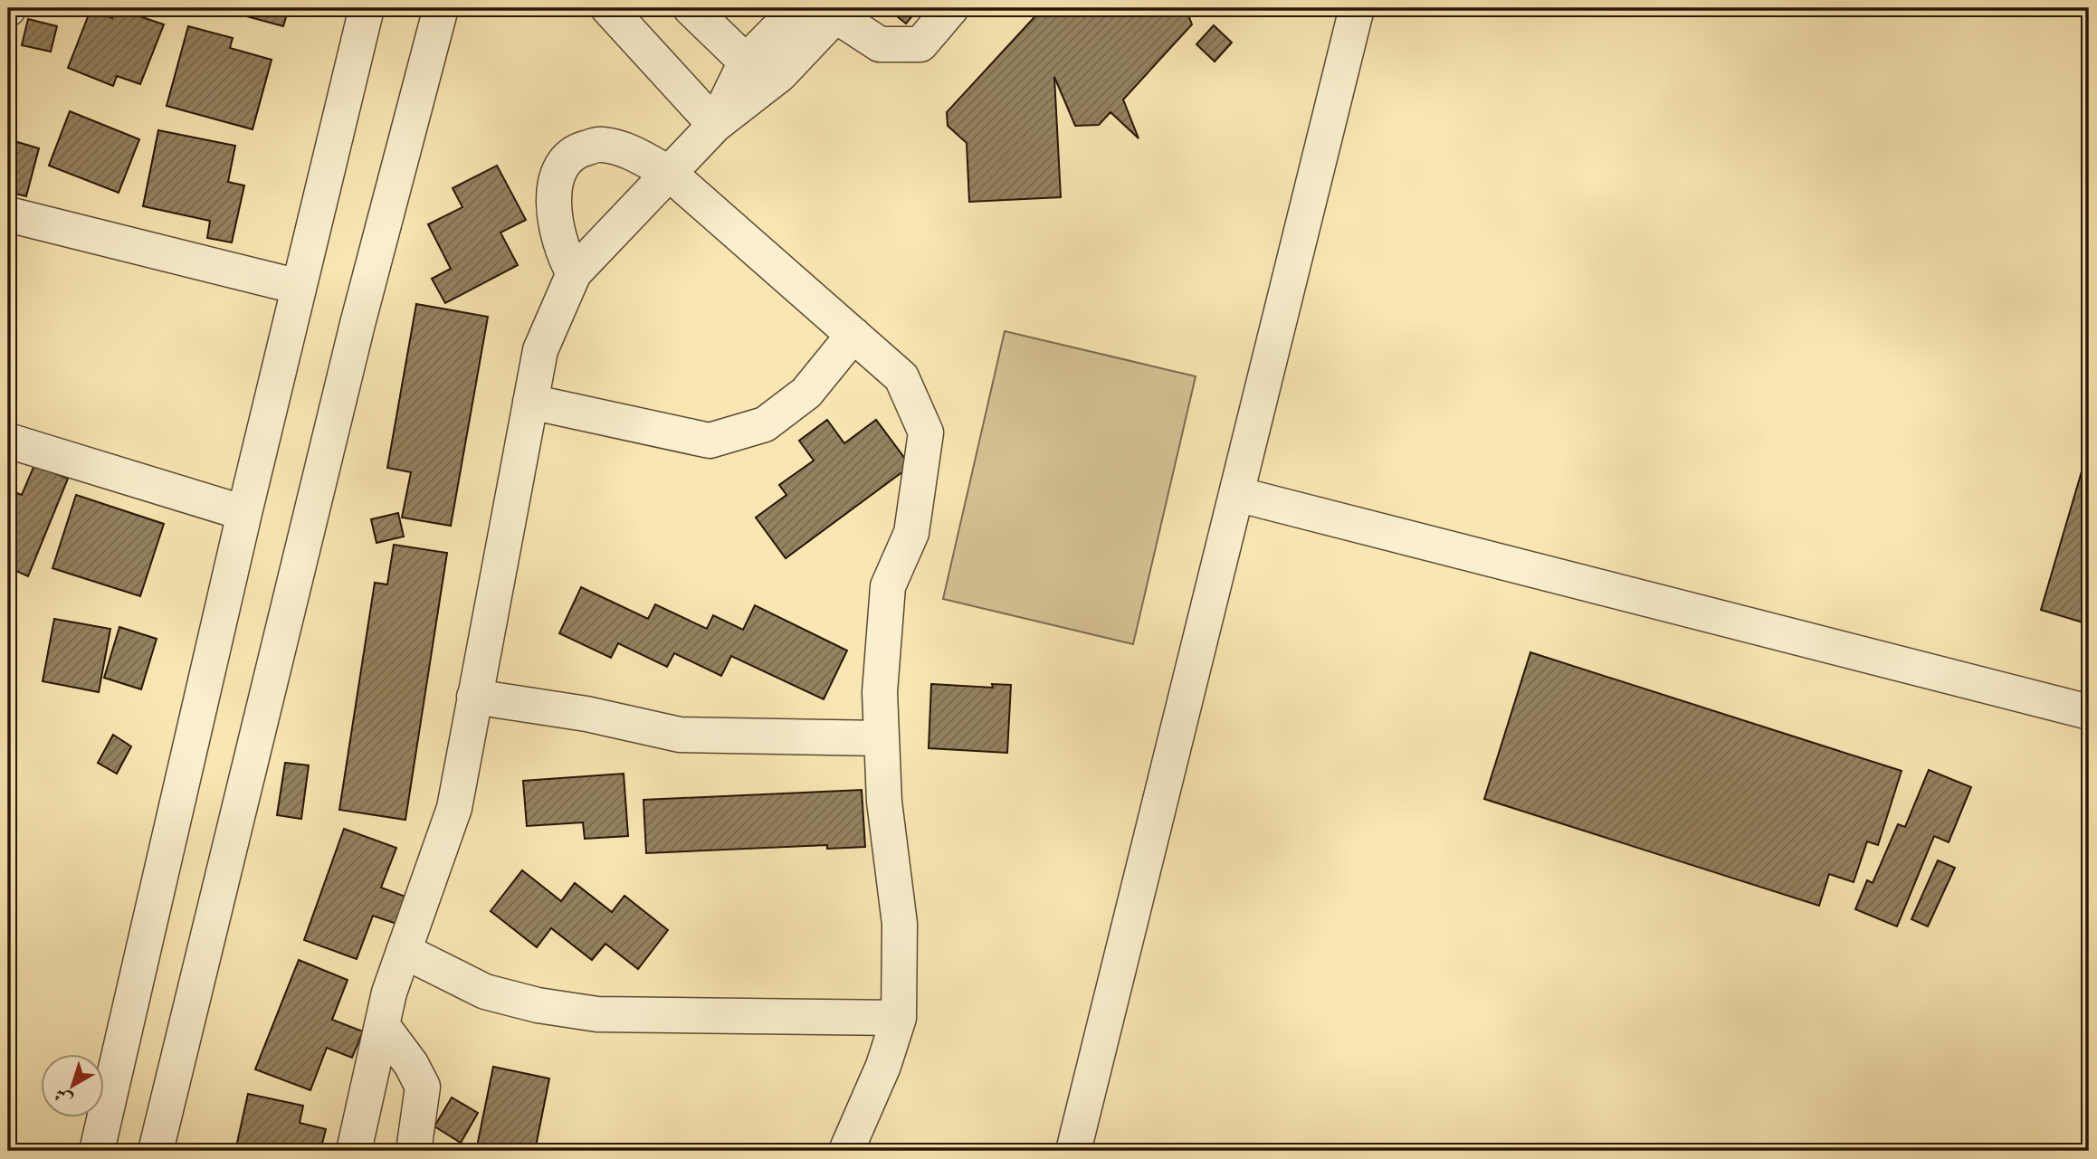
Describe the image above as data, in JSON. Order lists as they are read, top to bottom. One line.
{"north":"bottom left"}
